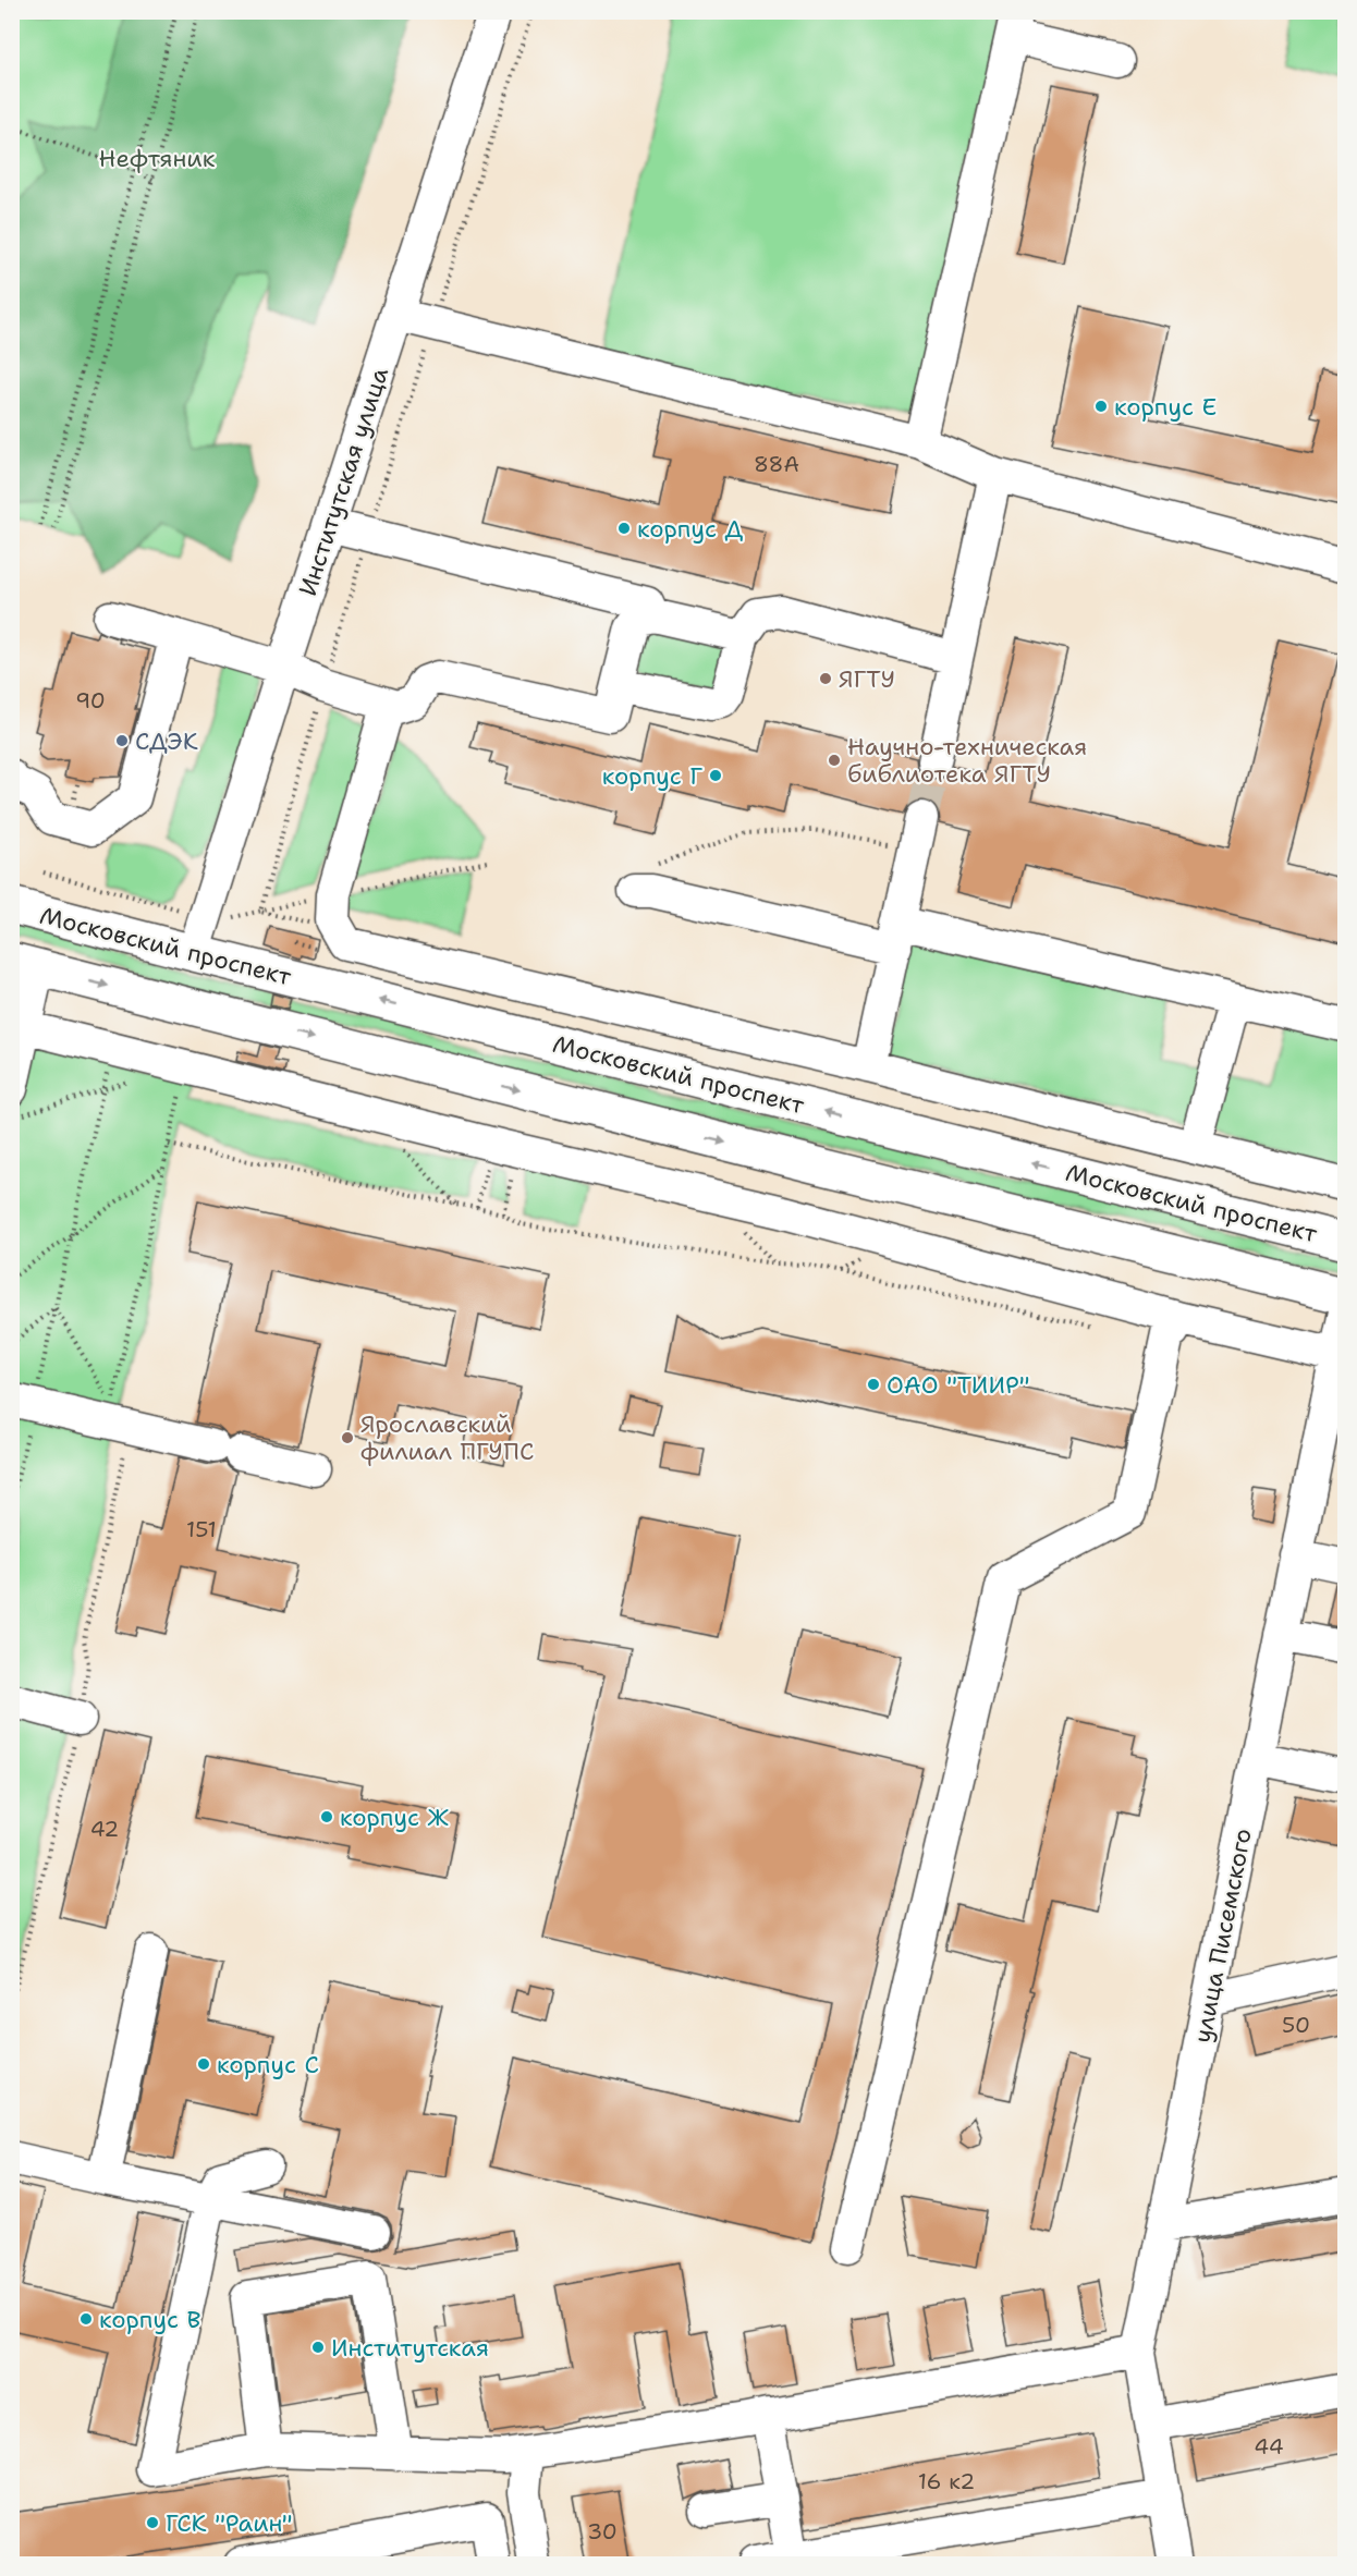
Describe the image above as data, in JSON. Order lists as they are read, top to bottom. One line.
{"streets":{"main road":["Московский проспект"],"street":["Институтская улица","улица Писемского"]},"crossings":[["Институтская улица","Московский проспект"]],"parks":["Нефтяник"],"places":["корпус Е","корпус Д","ЯГТУ","СДЭК","Научно-техническая библиотека ЯГТУ","корпус Г","ОАО \"ТИИР\"","Ярославский филиал ПГУПС","корпус Ж","корпус С","корпус В","Институтская","ГСК \"Раин\""],"house_numbers":["88А","90","151","42","50","44","16 к2","30"]}
